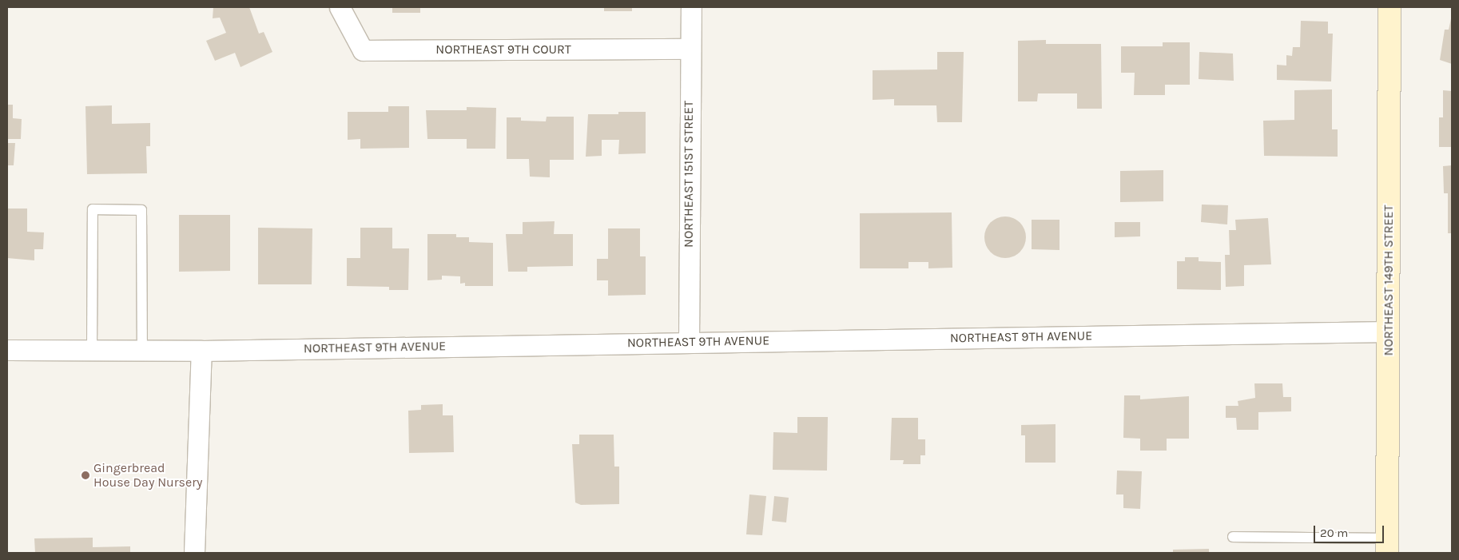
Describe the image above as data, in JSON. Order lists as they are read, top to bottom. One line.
{"streets":{"street":["NORTHEAST 9TH COURT","NORTHEAST 151ST STREET","NORTHEAST 149TH STREET","NORTHEAST 9TH AVENUE"]},"crossings":[["NORTHEAST 9TH COURT","NORTHEAST 151ST STREET"],["NORTHEAST 151ST STREET","NORTHEAST 9TH AVENUE"],["NORTHEAST 149TH STREET","NORTHEAST 9TH AVENUE"]],"places":["Gingerbread House Day Nursery"],"scale_bar":"20 m"}
